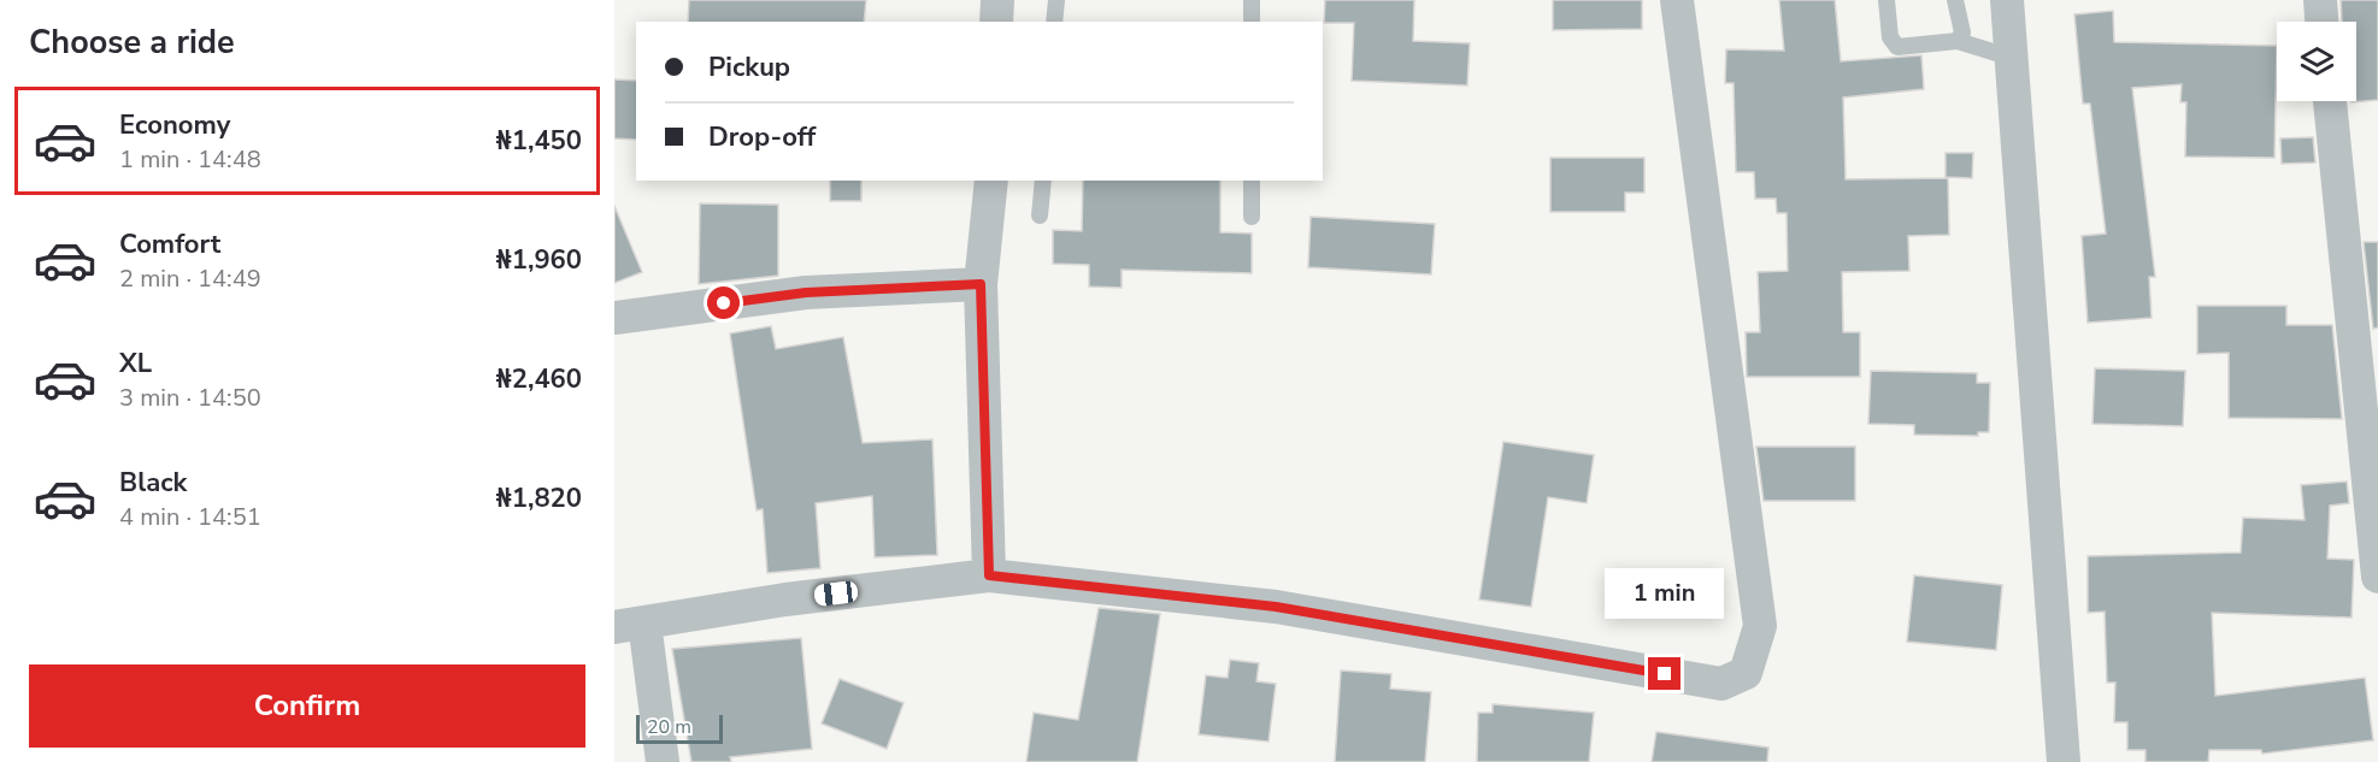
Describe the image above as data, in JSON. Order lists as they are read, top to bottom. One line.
{"scale_bar":"20 m","page":{"heading":"Choose a ride","banner":["Pickup","Drop-off"],"list":[{"name":"Economy","note":"1 min · 14:48","value":"₦1,450"},{"name":"Comfort","note":"2 min · 14:49","value":"₦1,960"},{"name":"XL","note":"3 min · 14:50","value":"₦2,460"},{"name":"Black","note":"4 min · 14:51","value":"₦1,820"}],"bubble":"1 min","buttons":"Confirm","scale":"20 m"}}
